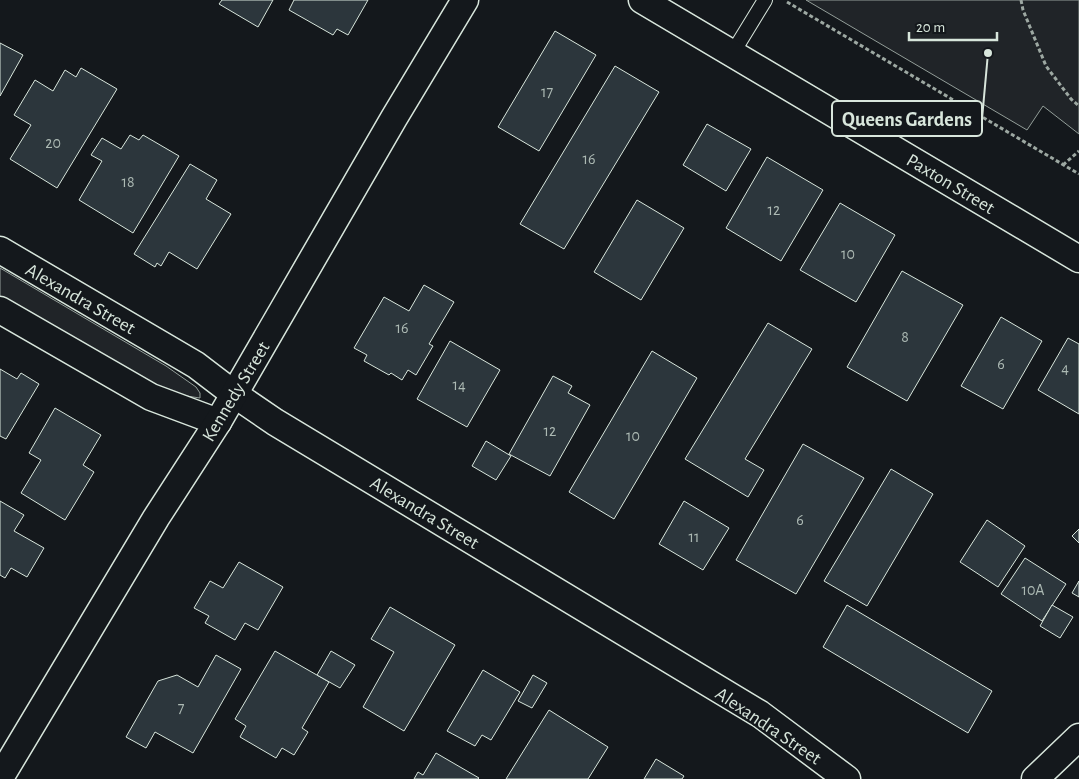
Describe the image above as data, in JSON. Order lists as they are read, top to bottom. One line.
{"streets":{"street":["Paxton Street","Alexandra Street","Kennedy Street"]},"crossings":[["Alexandra Street","Kennedy Street"]],"places":["Queens Gardens"],"house_numbers":["17","20","16","18","12","10","16","8","6","4","14","12","10","6","11","10A","7"],"scale_bar":"20 m"}
